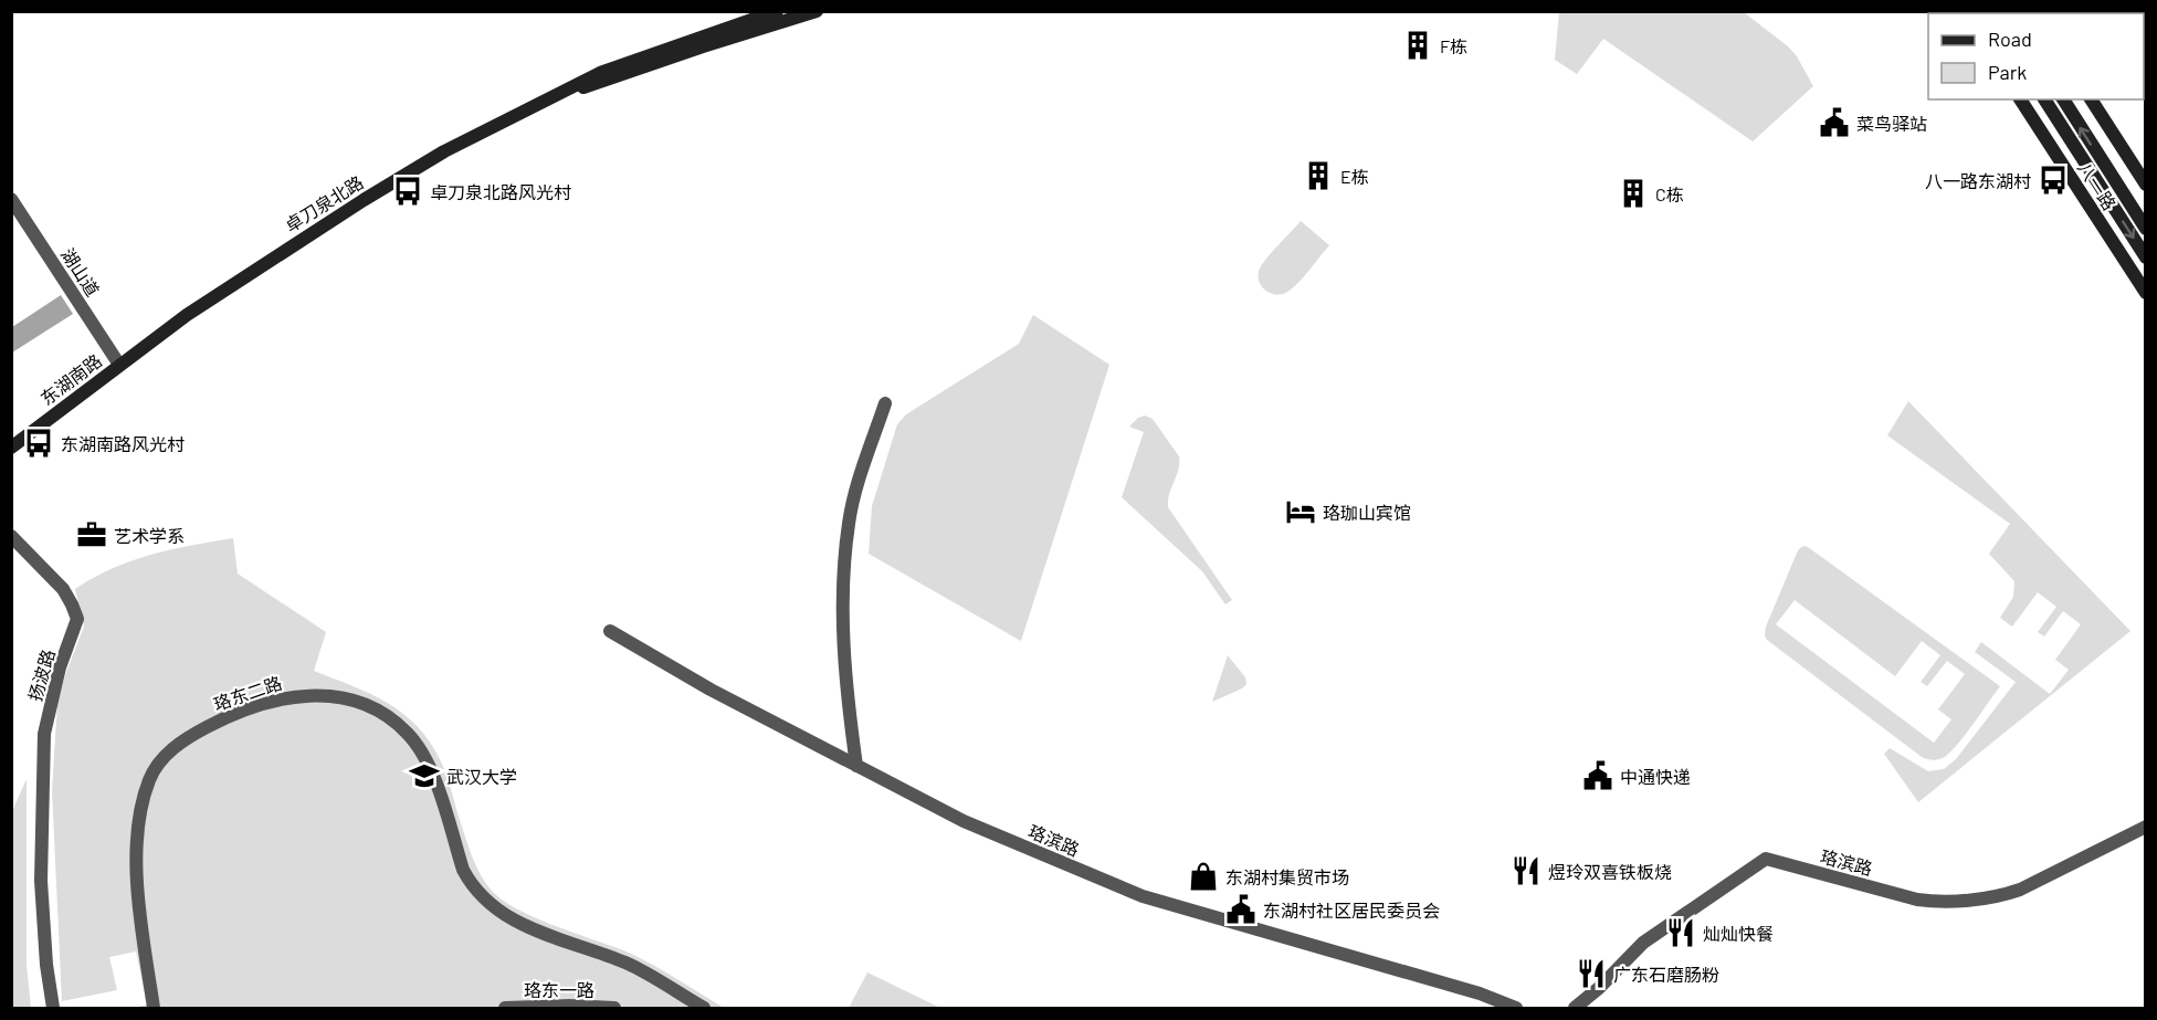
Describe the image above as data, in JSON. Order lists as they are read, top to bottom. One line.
{"streets":{"street":["八一路","卓刀泉北路","湖山道","东湖南路","扬波路","珞东二路","珞滨路","珞东一路"]},"crossings":[["卓刀泉北路","湖山道"],["卓刀泉北路","东湖南路"],["湖山道","东湖南路"]],"places":{"building":["F栋","E栋","C栋"],"public building":["菜鸟驿站","中通快递","东湖村社区居民委员会"],"bus stop":["八一路东湖村","卓刀泉北路风光村","东湖南路风光村"],"hotel":["珞珈山宾馆"],"office":["艺术学系"],"school or university":["武汉大学"],"restaurant":["煜玲双喜铁板烧","灿灿快餐","广东石磨肠粉"],"shop":["东湖村集贸市场"]},"legend":["Road","Park"]}
